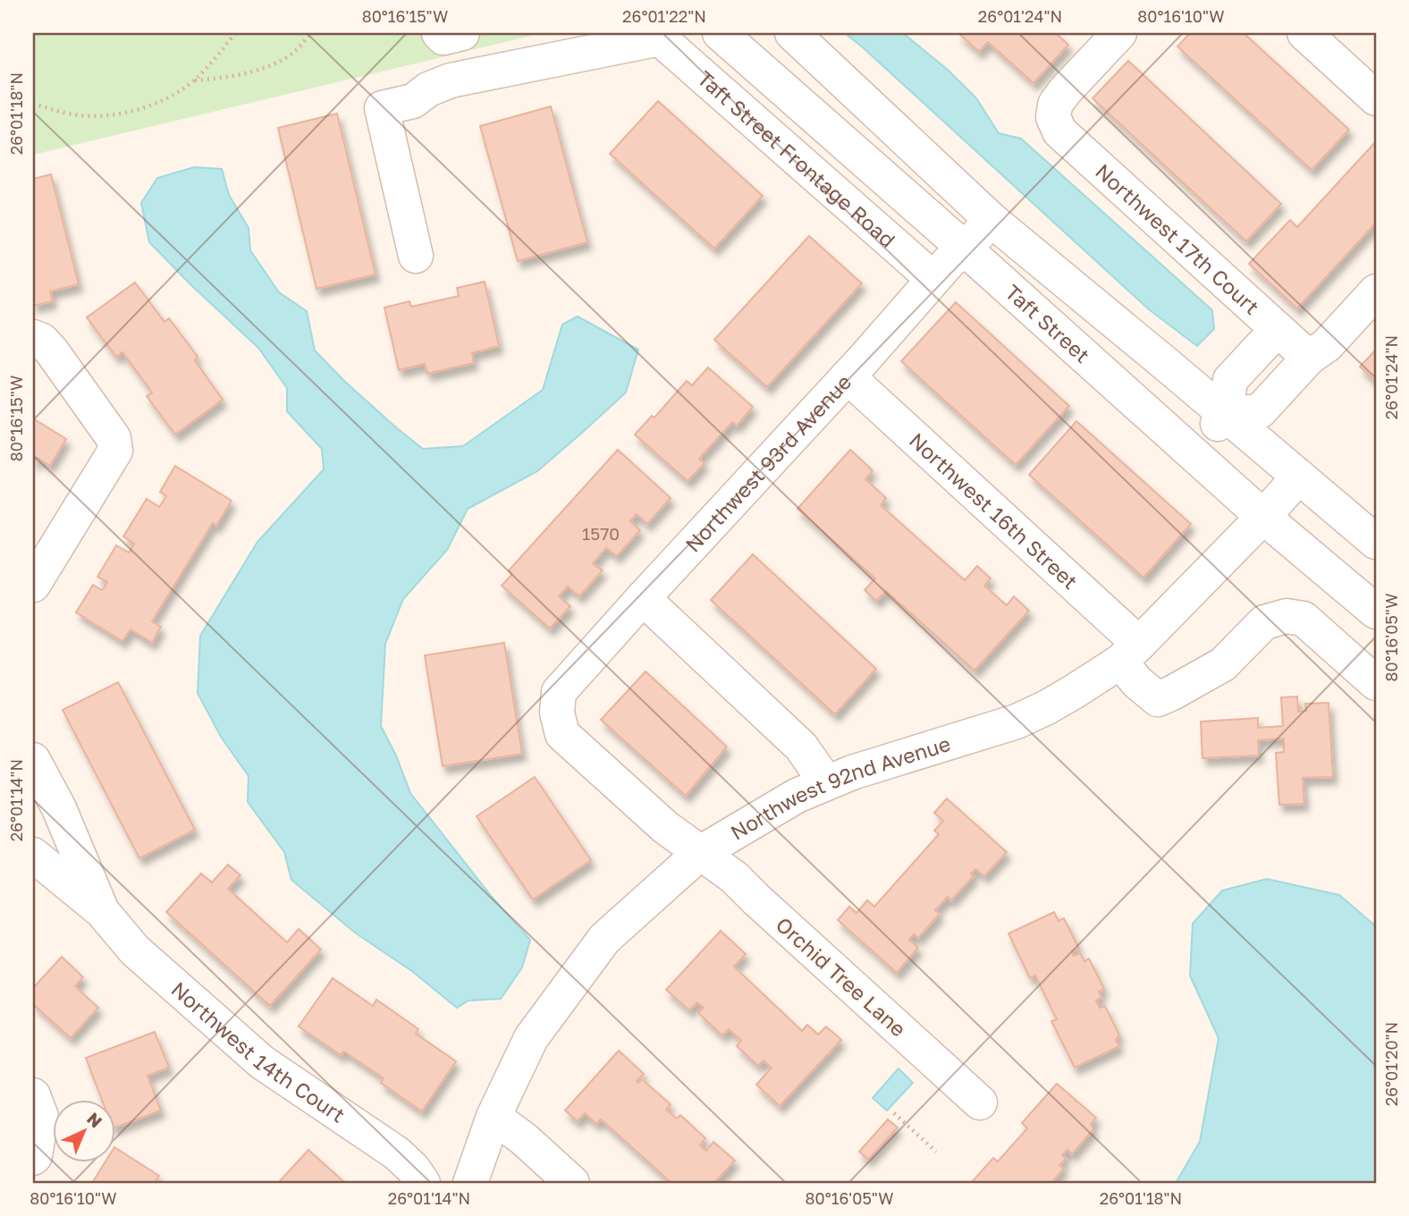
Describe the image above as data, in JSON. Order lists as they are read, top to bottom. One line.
{"streets":{"street":["Taft Street Frontage Road","Northwest 17th Court","Taft Street","Northwest 93rd Avenue","Northwest 16th Street","Northwest 92nd Avenue","Orchid Tree Lane","Northwest 14th Court"]},"crossings":[["Taft Street Frontage Road","Northwest 93rd Avenue"],["Taft Street","Northwest 93rd Avenue"],["Taft Street","Northwest 92nd Avenue"],["Northwest 93rd Avenue","Northwest 16th Street"],["Northwest 93rd Avenue","Orchid Tree Lane"],["Northwest 16th Street","Northwest 92nd Avenue"],["Northwest 92nd Avenue","Orchid Tree Lane"]],"house_numbers":["1570"],"north":"top right","coordinates":["80°16'15\"W","26°01'22\"N","26°01'24\"N","80°16'10\"W","26°01'18\"N","80°16'05\"W","26°01'14\"N","26°01'20\"N"]}
